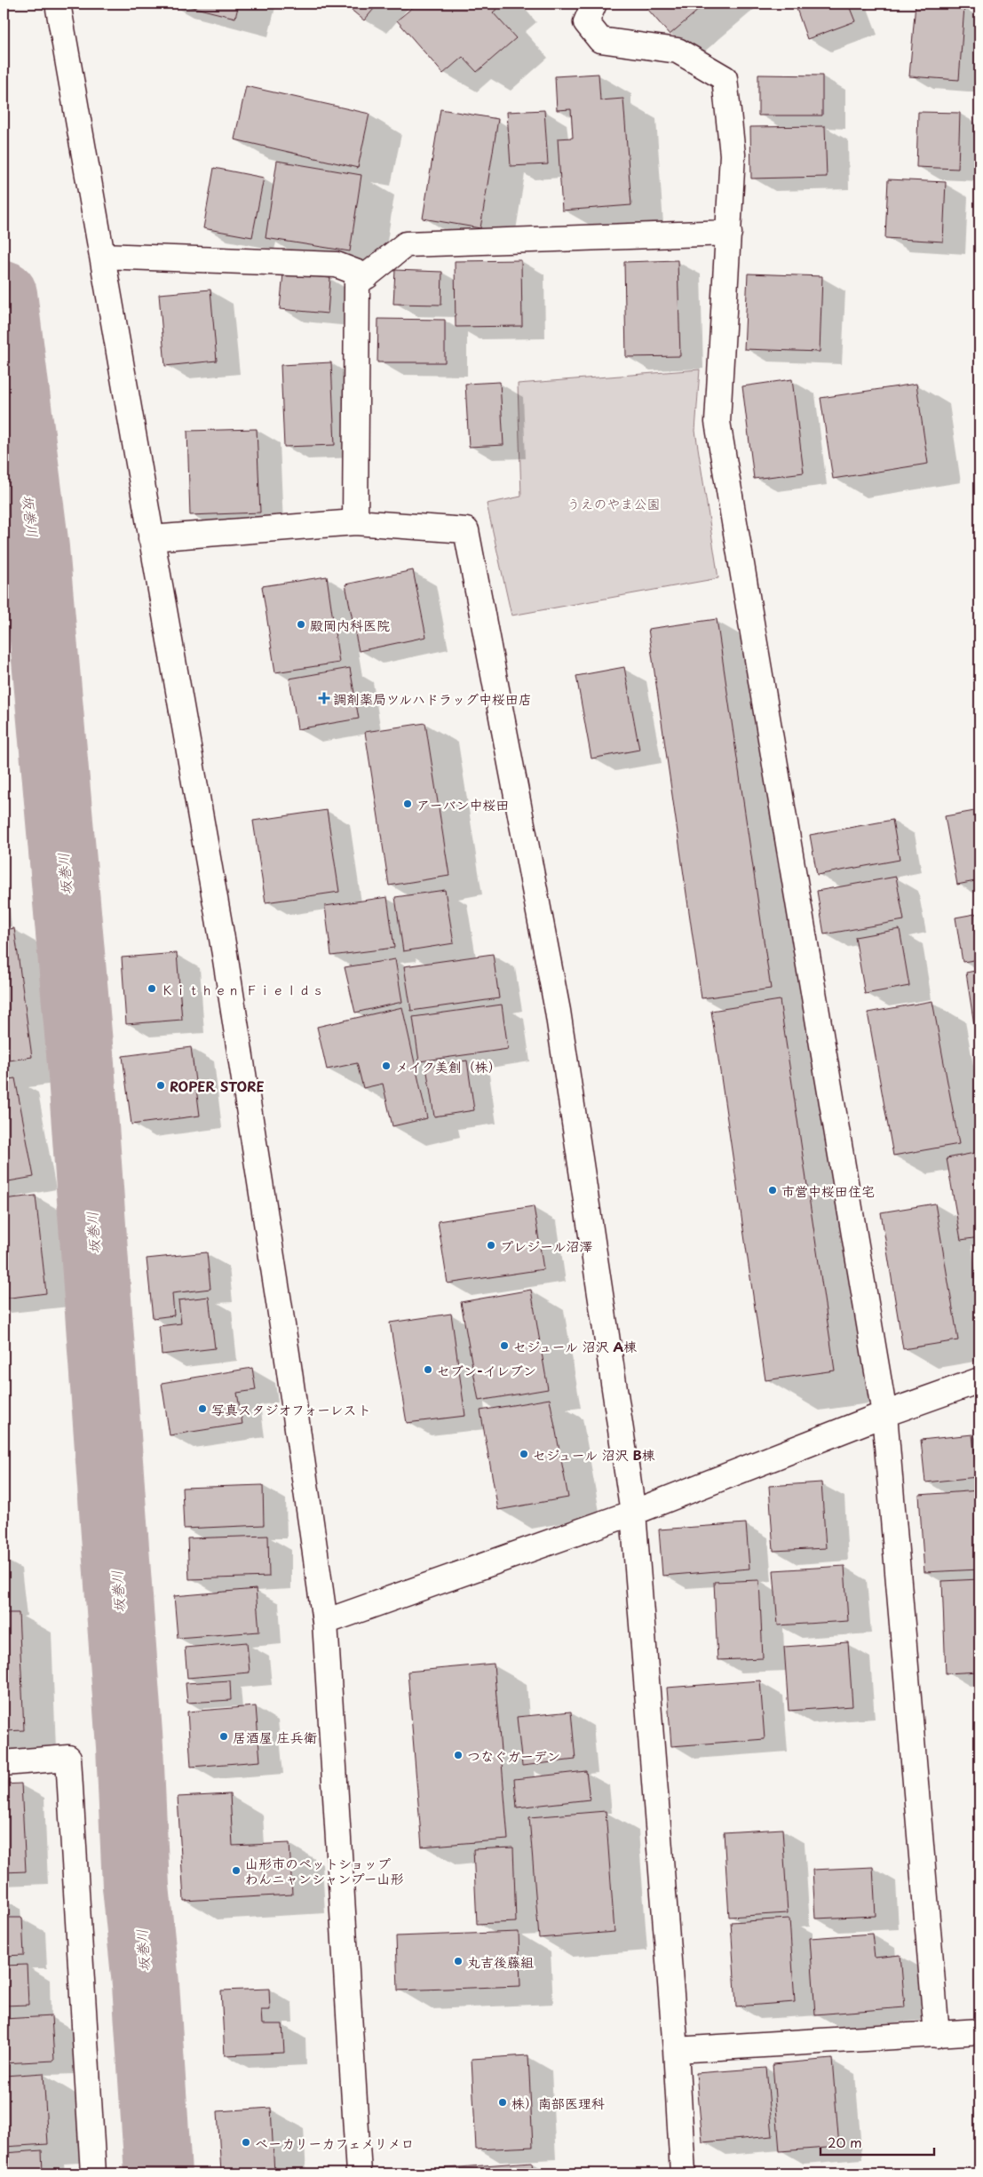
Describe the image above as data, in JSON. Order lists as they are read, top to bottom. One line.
{"water":["坂巻川"],"parks":["うえのやま公園"],"places":{"other":["殿岡内科医院","アーバン中桜田","Ｋｉｔｈｅｎ Ｆｉｅｌｄｓ","メイク美創（株）","ROPER STORE","市営中桜田住宅","プレジール沼澤","セジュール 沼沢 A棟","セブン-イレブン","写真スタジオフォーレスト","セジュール 沼沢 B棟","居酒屋 庄兵衛","つなぐガーデン","山形市のペットショップ わんニャンシャンプー山形","丸吉後藤組","株）南部医理科","ベーカリーカフェメリメロ"],"health":["調剤薬局ツルハドラッグ中桜田店"]},"scale_bar":"20 m"}
